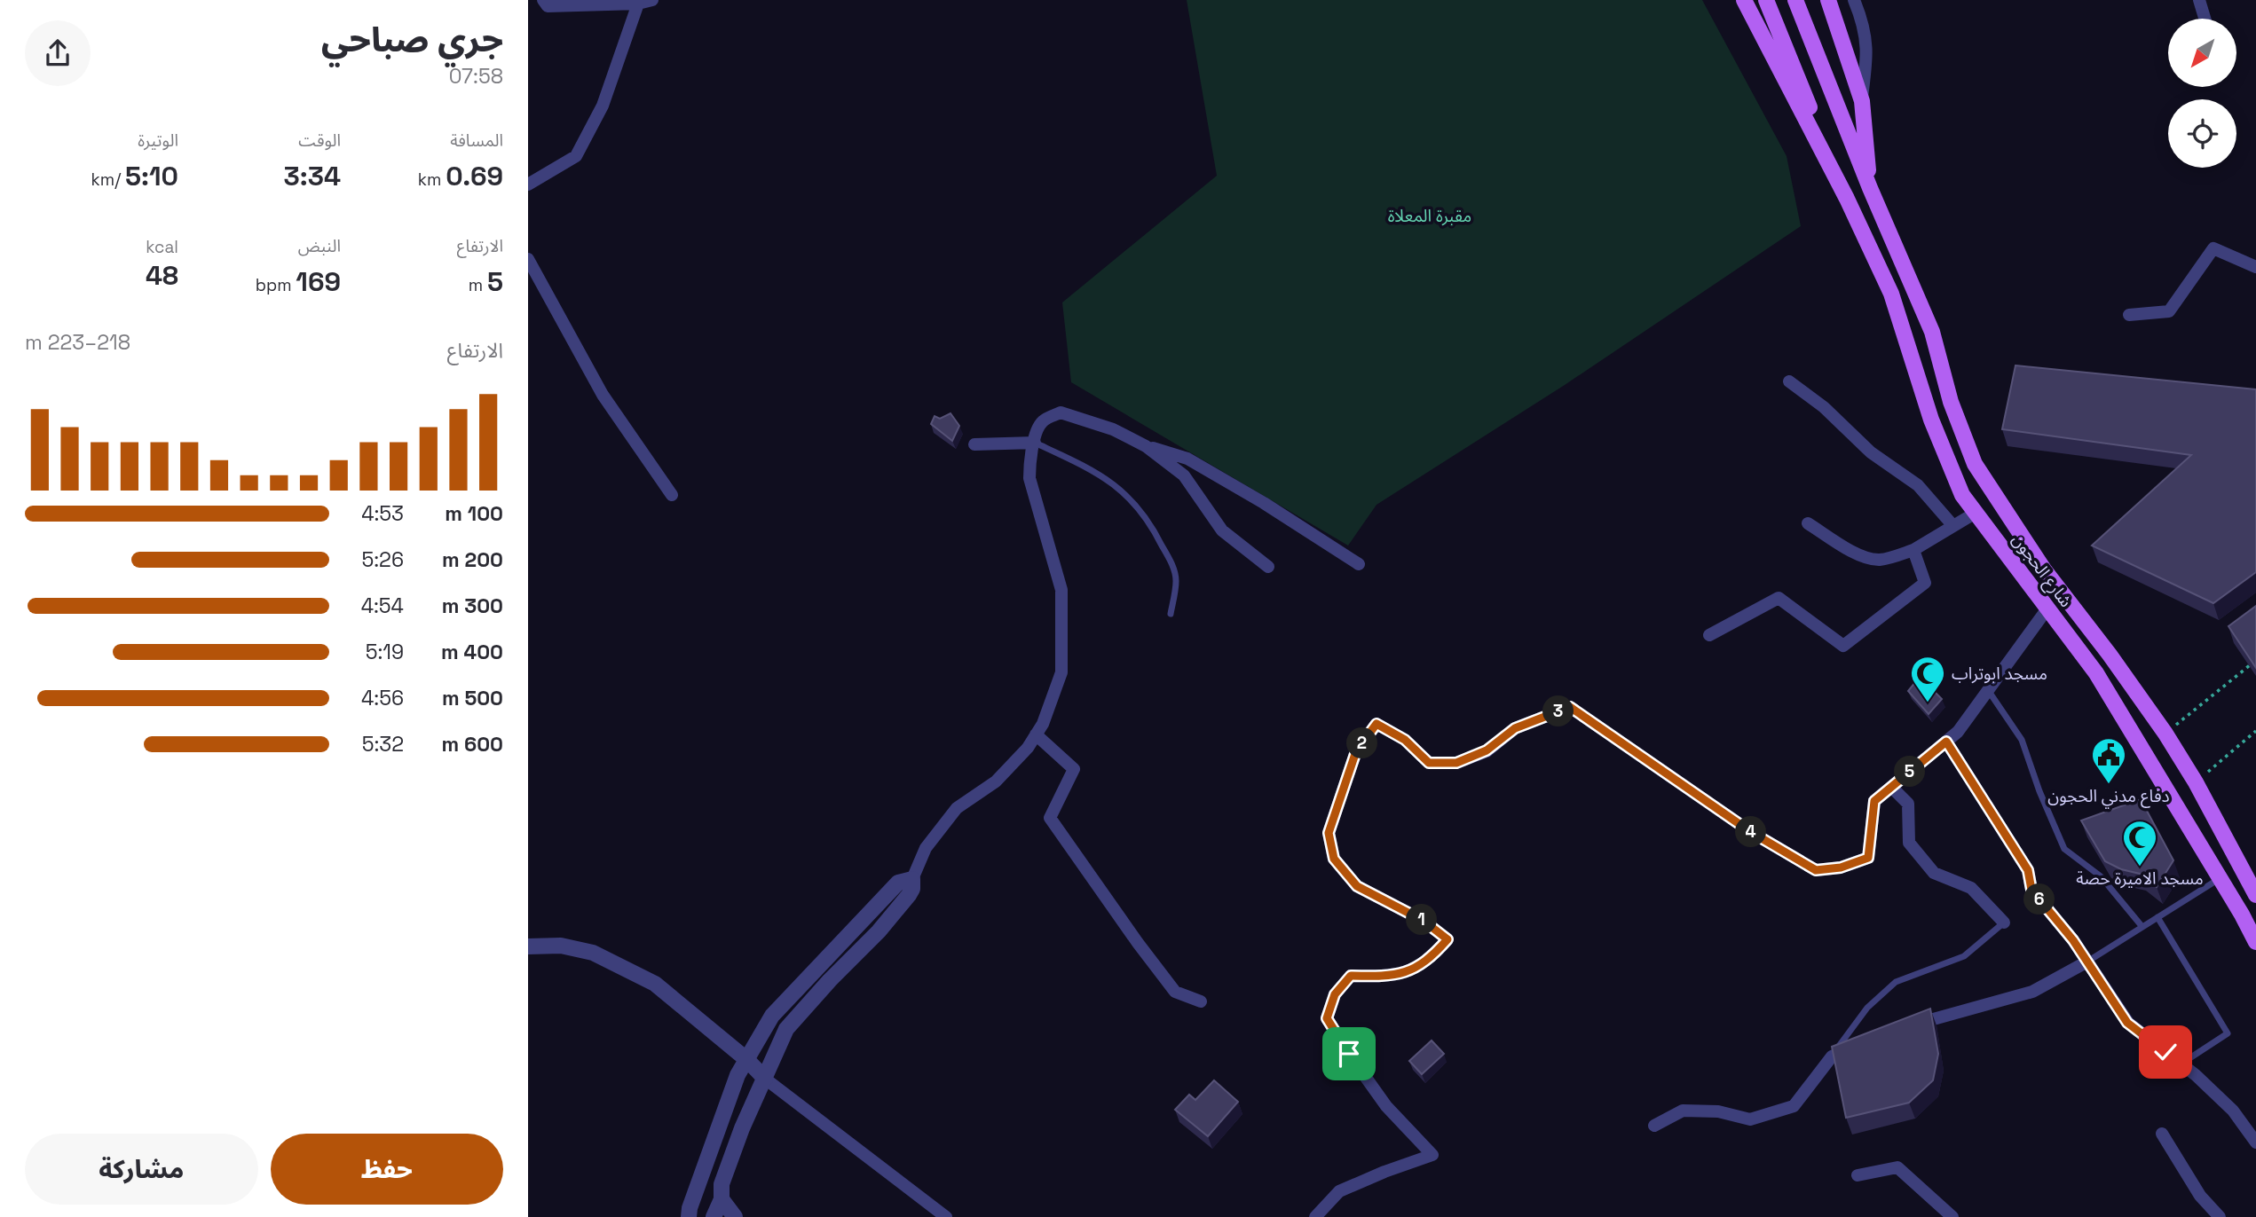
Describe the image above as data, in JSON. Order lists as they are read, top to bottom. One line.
{"streets":{"main road":["شارع الحجون"]},"parks":["مقبرة المعلاة"],"places":{"mosque":["مسجد ابوتراب","مسجد الاميرة حصة"],"public building":["دفاع مدني الحجون"]},"north":"bottom left","page":{"heading":["جري صباحي","07:58"],"stats":[["المسافة","0.69 km"],["الوقت","3:34"],["الوتيرة","5:10 /km"],["الارتفاع","5 m"],["النبض","169 bpm"],["kcal","48"]],"chart":["الارتفاع","218–223 m"],"list":[{"name":"100 m","note":"4:53"},{"name":"200 m","note":"5:26"},{"name":"300 m","note":"4:54"},{"name":"400 m","note":"5:19"},{"name":"500 m","note":"4:56"},{"name":"600 m","note":"5:32"}],"pins":["3","2","5","4","6","1"],"buttons":["حفظ","مشاركة"]}}
